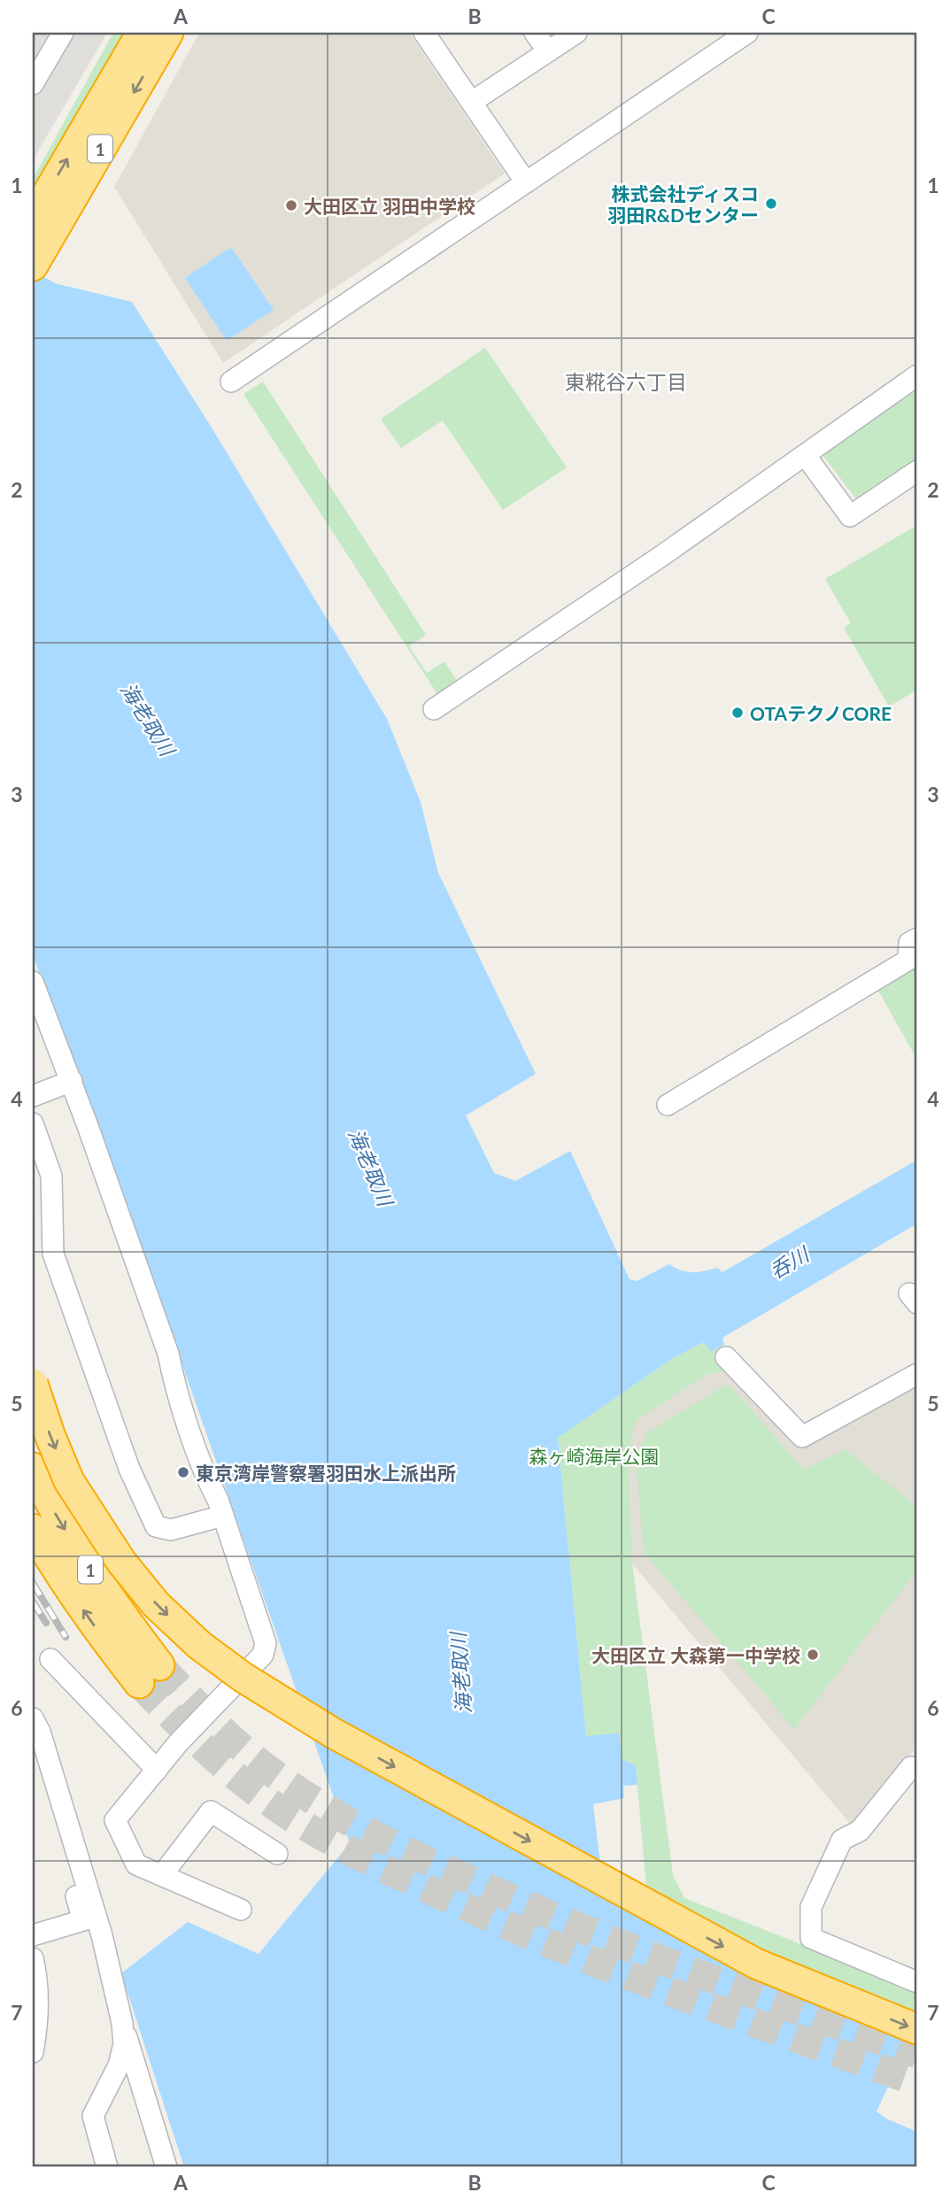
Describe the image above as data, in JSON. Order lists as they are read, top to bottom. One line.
{"streets":{"highway":["1"]},"districts":["東糀谷六丁目"],"water":["海老取川","呑川"],"parks":["森ヶ崎海岸公園"],"places":["株式会社ディスコ 羽田R&Dセンター","大田区立 羽田中学校","OTAテクノCORE","東京湾岸警察署羽田水上派出所","大田区立 大森第一中学校"],"grid":{"columns":["A","B","C"],"rows":["1","2","3","4","5","6","7"]}}
